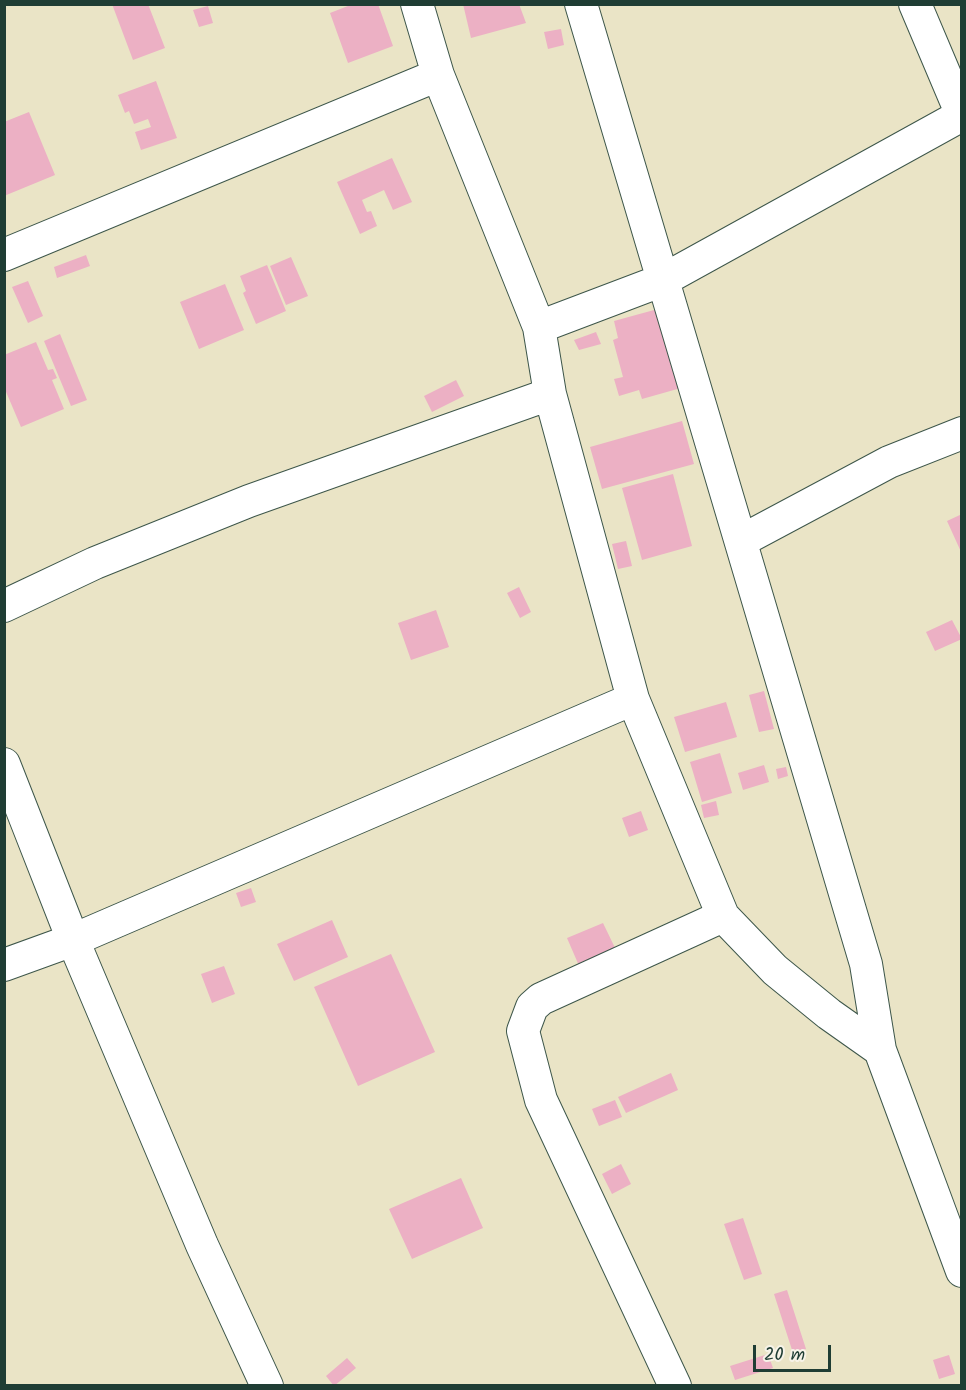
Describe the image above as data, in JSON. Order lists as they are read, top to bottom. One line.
{"scale_bar":"20 m"}
